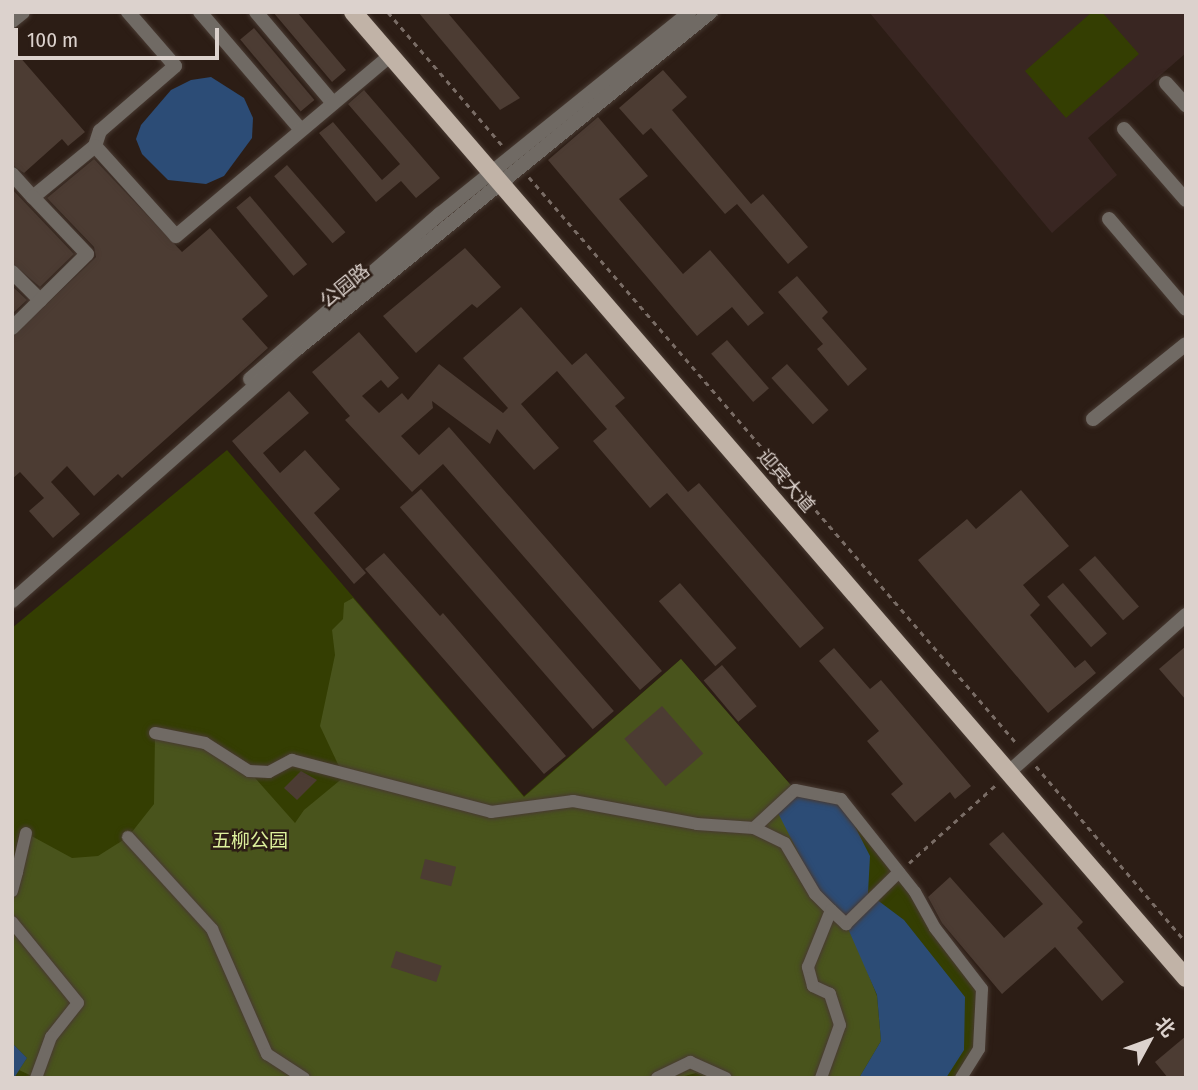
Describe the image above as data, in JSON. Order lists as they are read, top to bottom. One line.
{"streets":{"main road":["迎宾大道"],"street":["公园路"]},"crossings":[["公园路","迎宾大道"]],"parks":["五柳公园"],"scale_bar":"100 m","north":"top right"}
